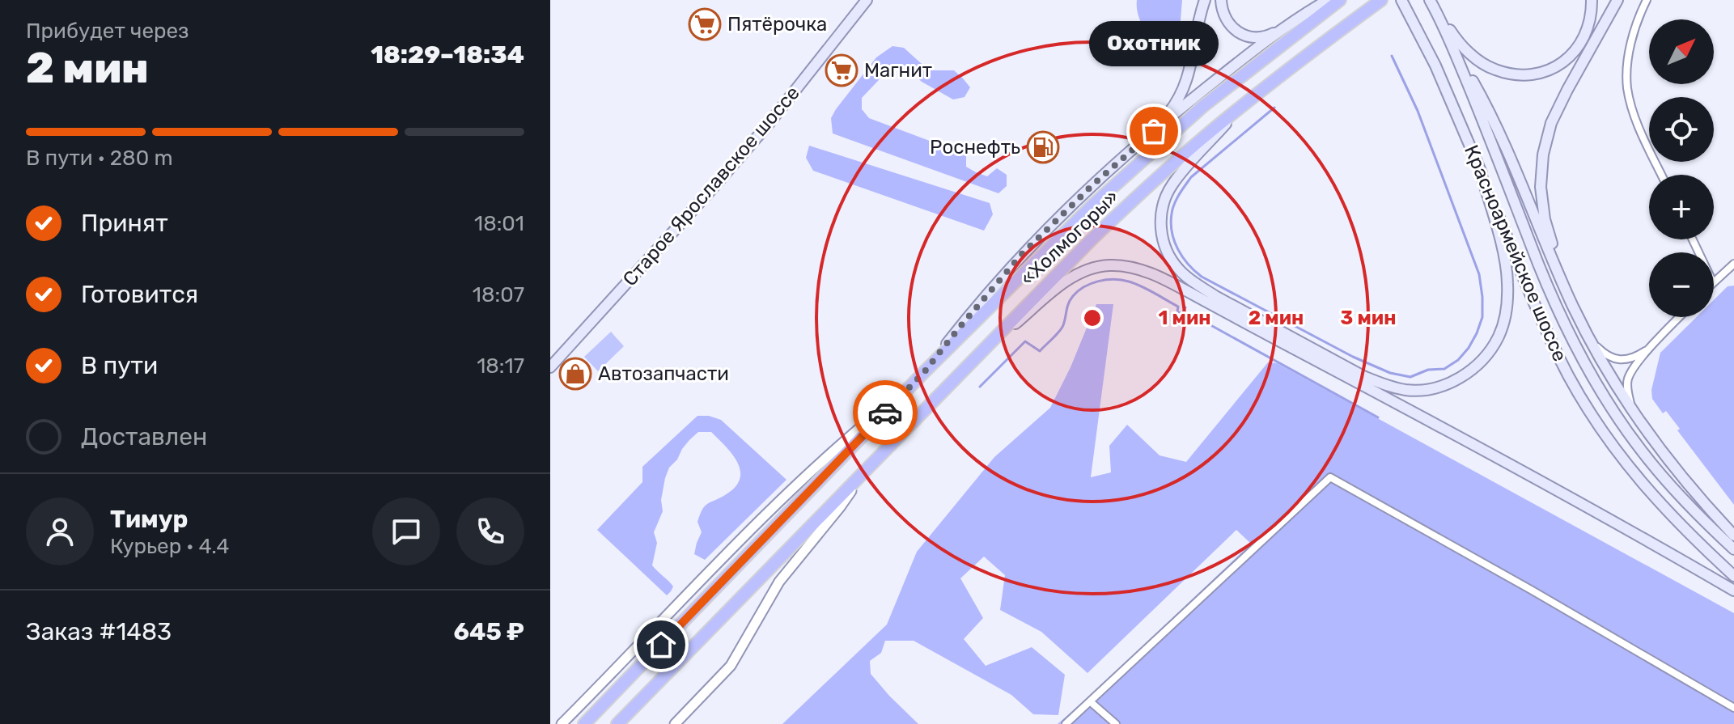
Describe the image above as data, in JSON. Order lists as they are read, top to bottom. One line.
{"streets":{"highway":["«Холмогоры»"],"main road":["Старое Ярославское шоссе","Красноармейское шоссе"]},"places":{"supermarket":["Пятёрочка","Магнит"],"other":["Охотник"],"fuel station":["Роснефть"],"shop":["Автозапчасти"]},"north":"top right","page":{"heading":["2 мин","Прибудет через","18:29–18:34"],"panel":["Тимур","Курьер · 4.4","Заказ #1483","645 ₽"],"map_buttons":["+","−"],"bubble":"Охотник","bar":"В пути · 280 m","list":[["Принят","18:01"],["Готовится","18:07"],["В пути","18:17"],"Доставлен"]},"rings":["1 мин","2 мин","3 мин"]}
